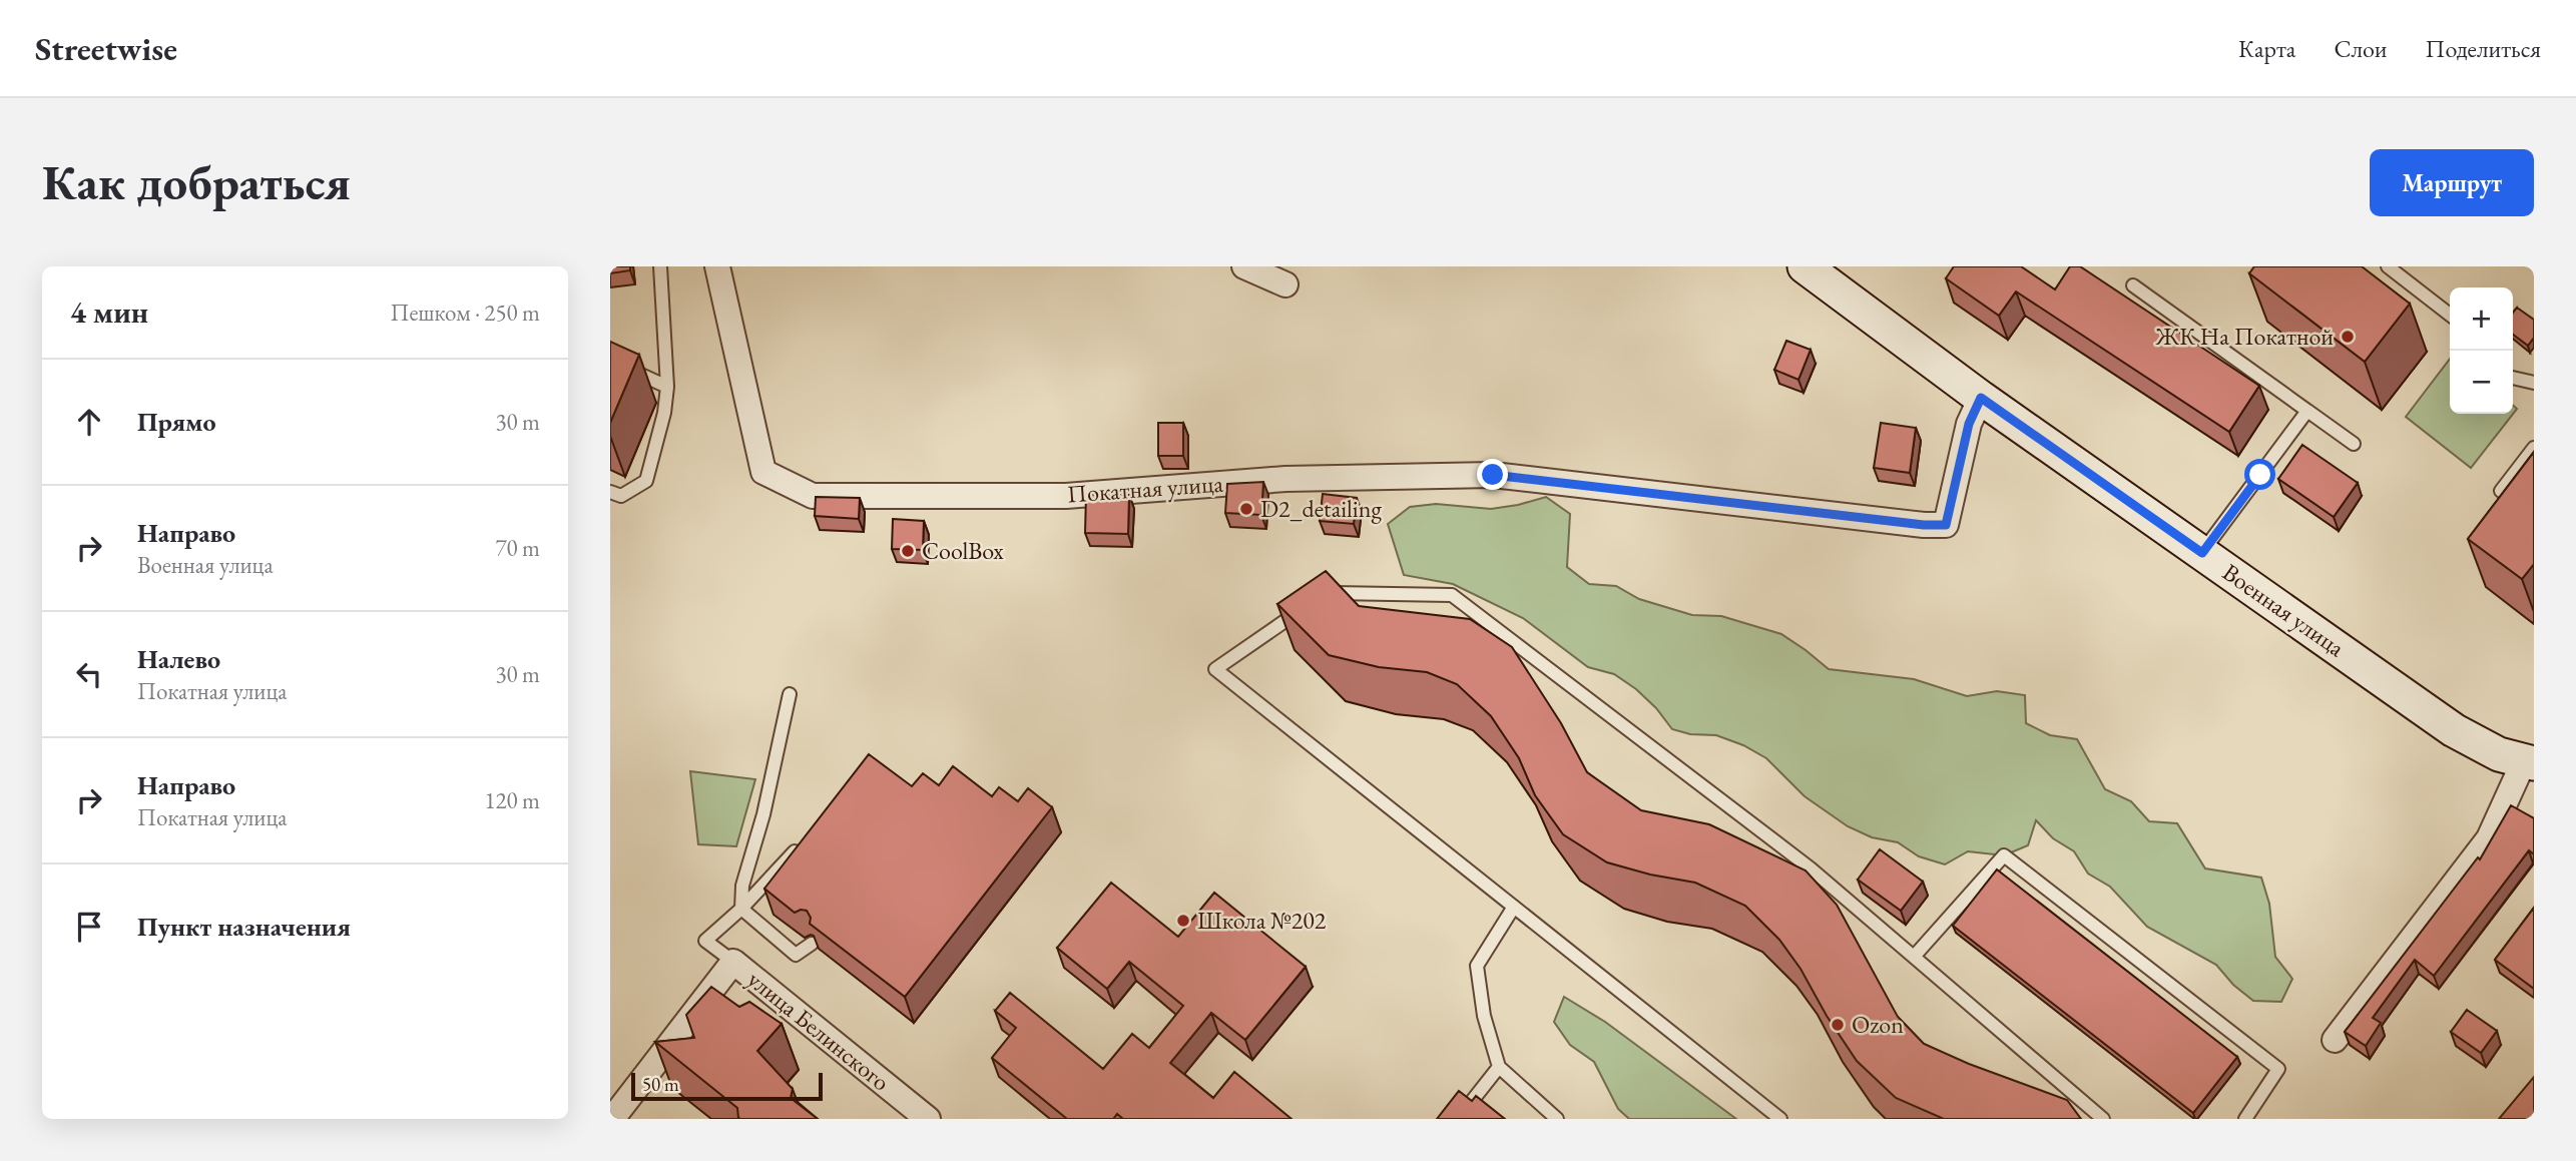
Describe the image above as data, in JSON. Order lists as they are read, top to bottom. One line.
{"streets":{"main road":["Военная улица"],"street":["Покатная улица","улица Белинского"]},"crossings":[["Покатная улица","Военная улица"]],"places":["ЖК На Покатной","D2_detailing","CoolBox","Школа №202","Ozon"],"scale_bar":"50 m","page":{"header":"Streetwise","nav":["Карта","Слои","Поделиться"],"buttons":"Маршрут","title":"Как добраться","heading":["4 мин","Пешком · 250 m"],"map_buttons":["+","−"],"list":[["Прямо","30 m"],["Направо","Военная улица","70 m"],["Налево","Покатная улица","30 m"],["Направо","Покатная улица","120 m"],"Пункт назначения"],"scale":"50 m"}}
